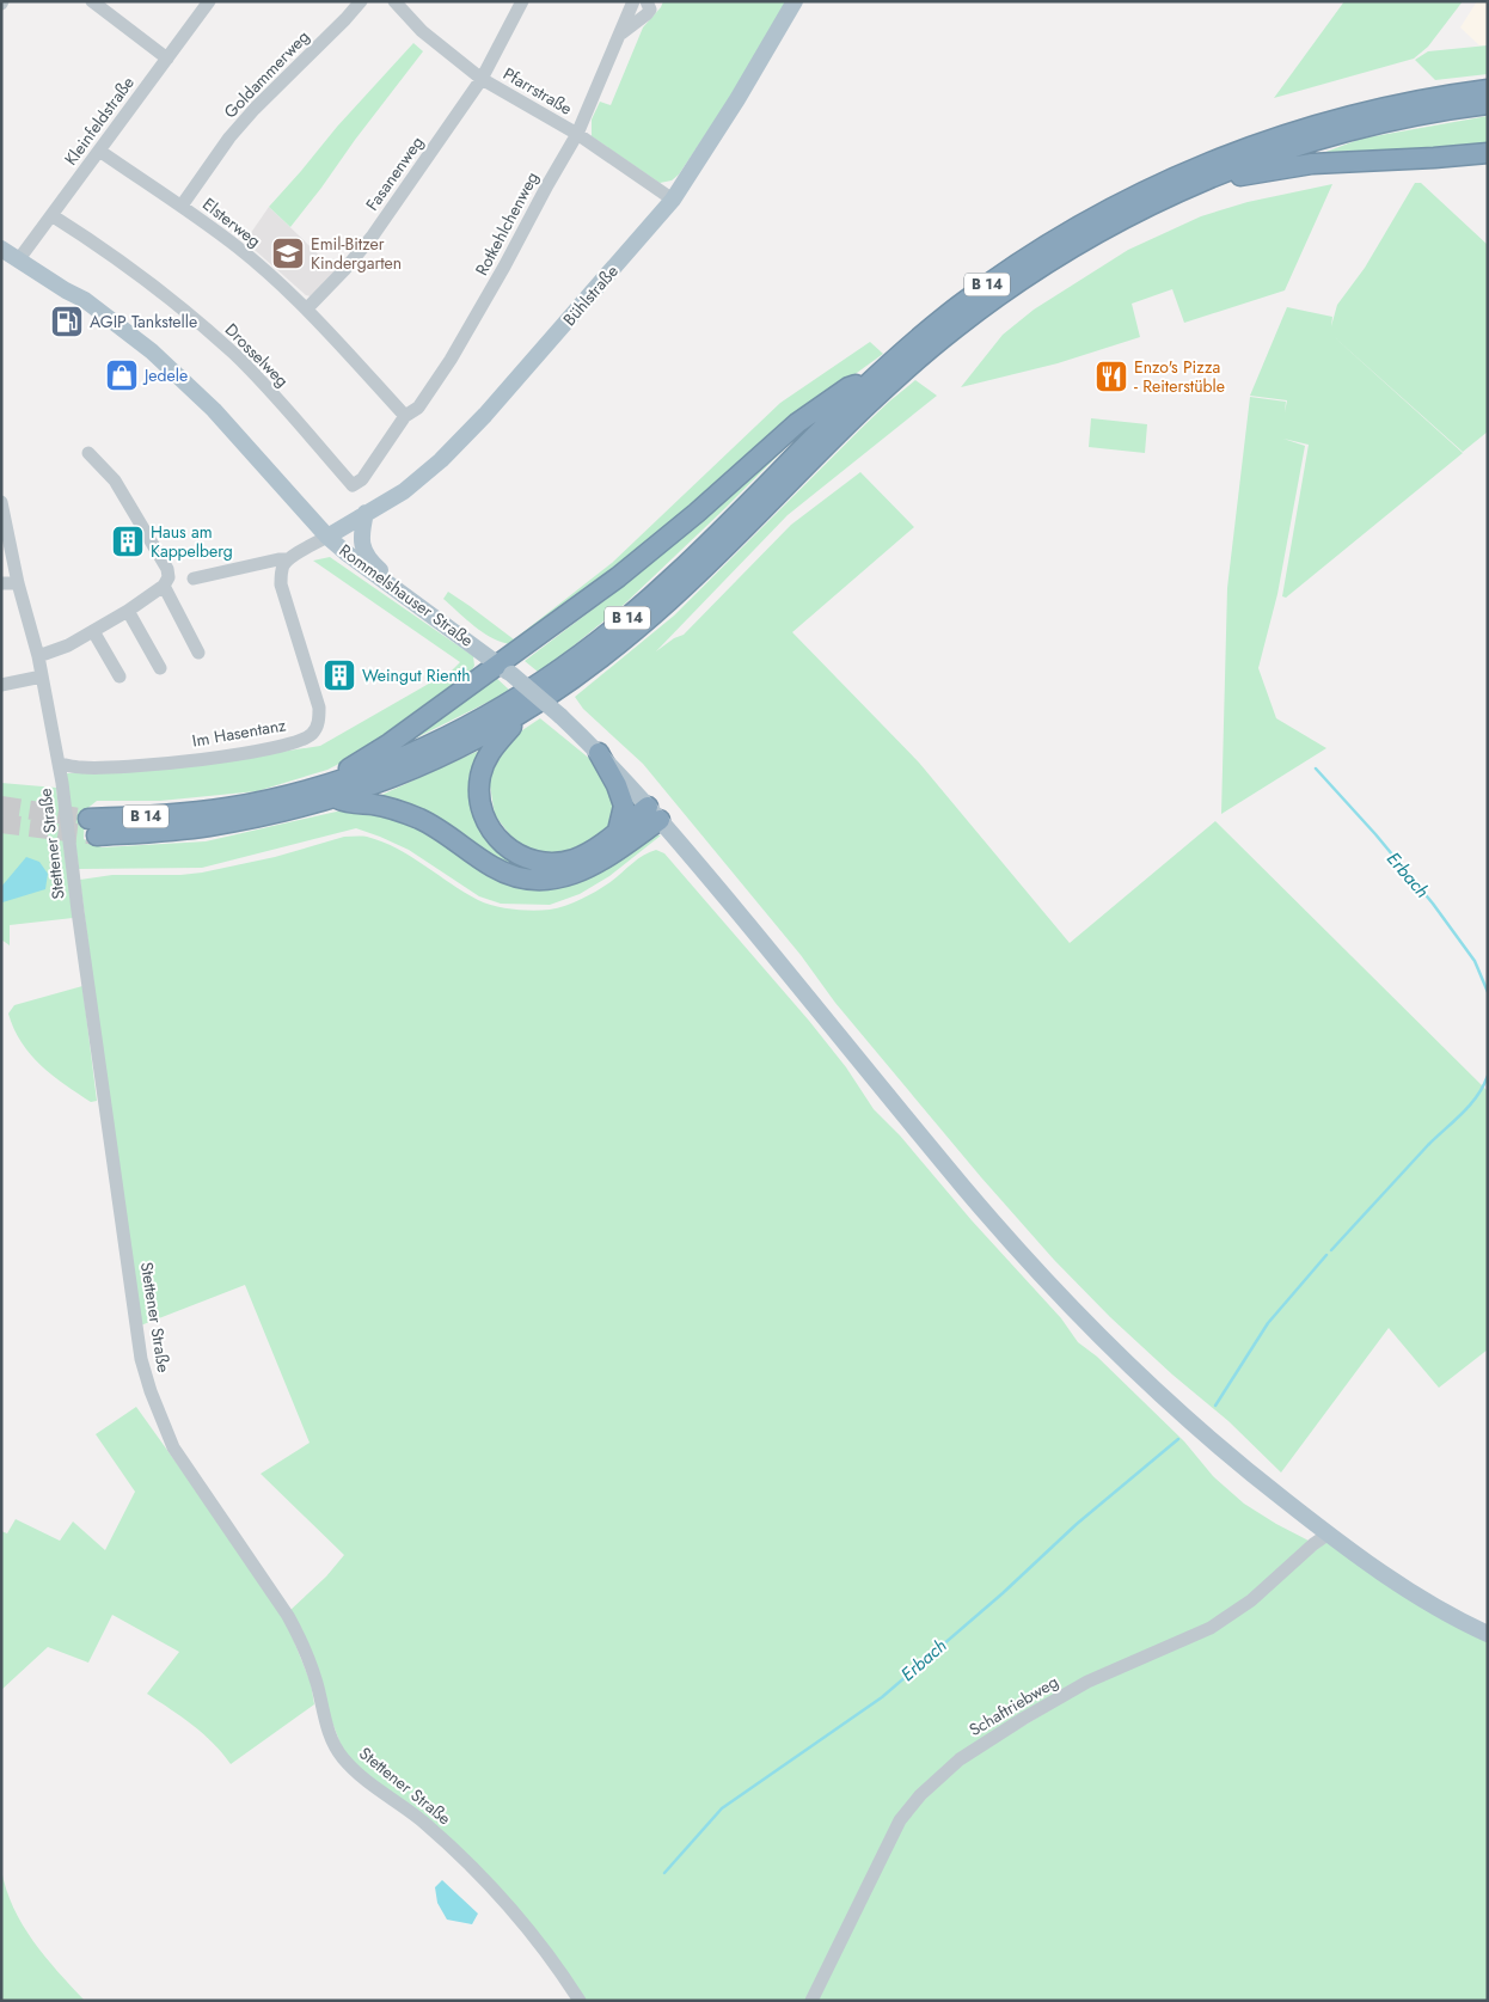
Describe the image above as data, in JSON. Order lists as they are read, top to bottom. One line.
{"streets":{"highway":["B 14"],"main road":["Bühlstraße","Rommelshauser Straße"],"street":["Goldammerweg","Pfarrstraße","Kleinfeldstraße","Fasanenweg","Elsterweg","Rotkehlchenweg","Drosselweg","Im Hasentanz","Stettener Straße","Schaftriebweg"]},"crossings":[["Goldammerweg","Elsterweg"],["Pfarrstraße","Fasanenweg"],["Pfarrstraße","Rotkehlchenweg"],["Pfarrstraße","Bühlstraße"],["Kleinfeldstraße","Elsterweg"],["Kleinfeldstraße","Drosselweg"],["Kleinfeldstraße","Rommelshauser Straße"],["Fasanenweg","Elsterweg"],["Elsterweg","Rotkehlchenweg"],["Elsterweg","Drosselweg"],["Rotkehlchenweg","Drosselweg"],["B 14","Rommelshauser Straße"],["Bühlstraße","Rommelshauser Straße"],["Rommelshauser Straße","Schaftriebweg"],["Im Hasentanz","Stettener Straße"]],"water":["Erbach"],"places":{"school or university":["Emil-Bitzer Kindergarten"],"fuel station":["AGIP Tankstelle"],"shop":["Jedele"],"restaurant":["Enzo's Pizza - Reiterstüble"],"building":["Haus am Kappelberg","Weingut Rienth"]}}
